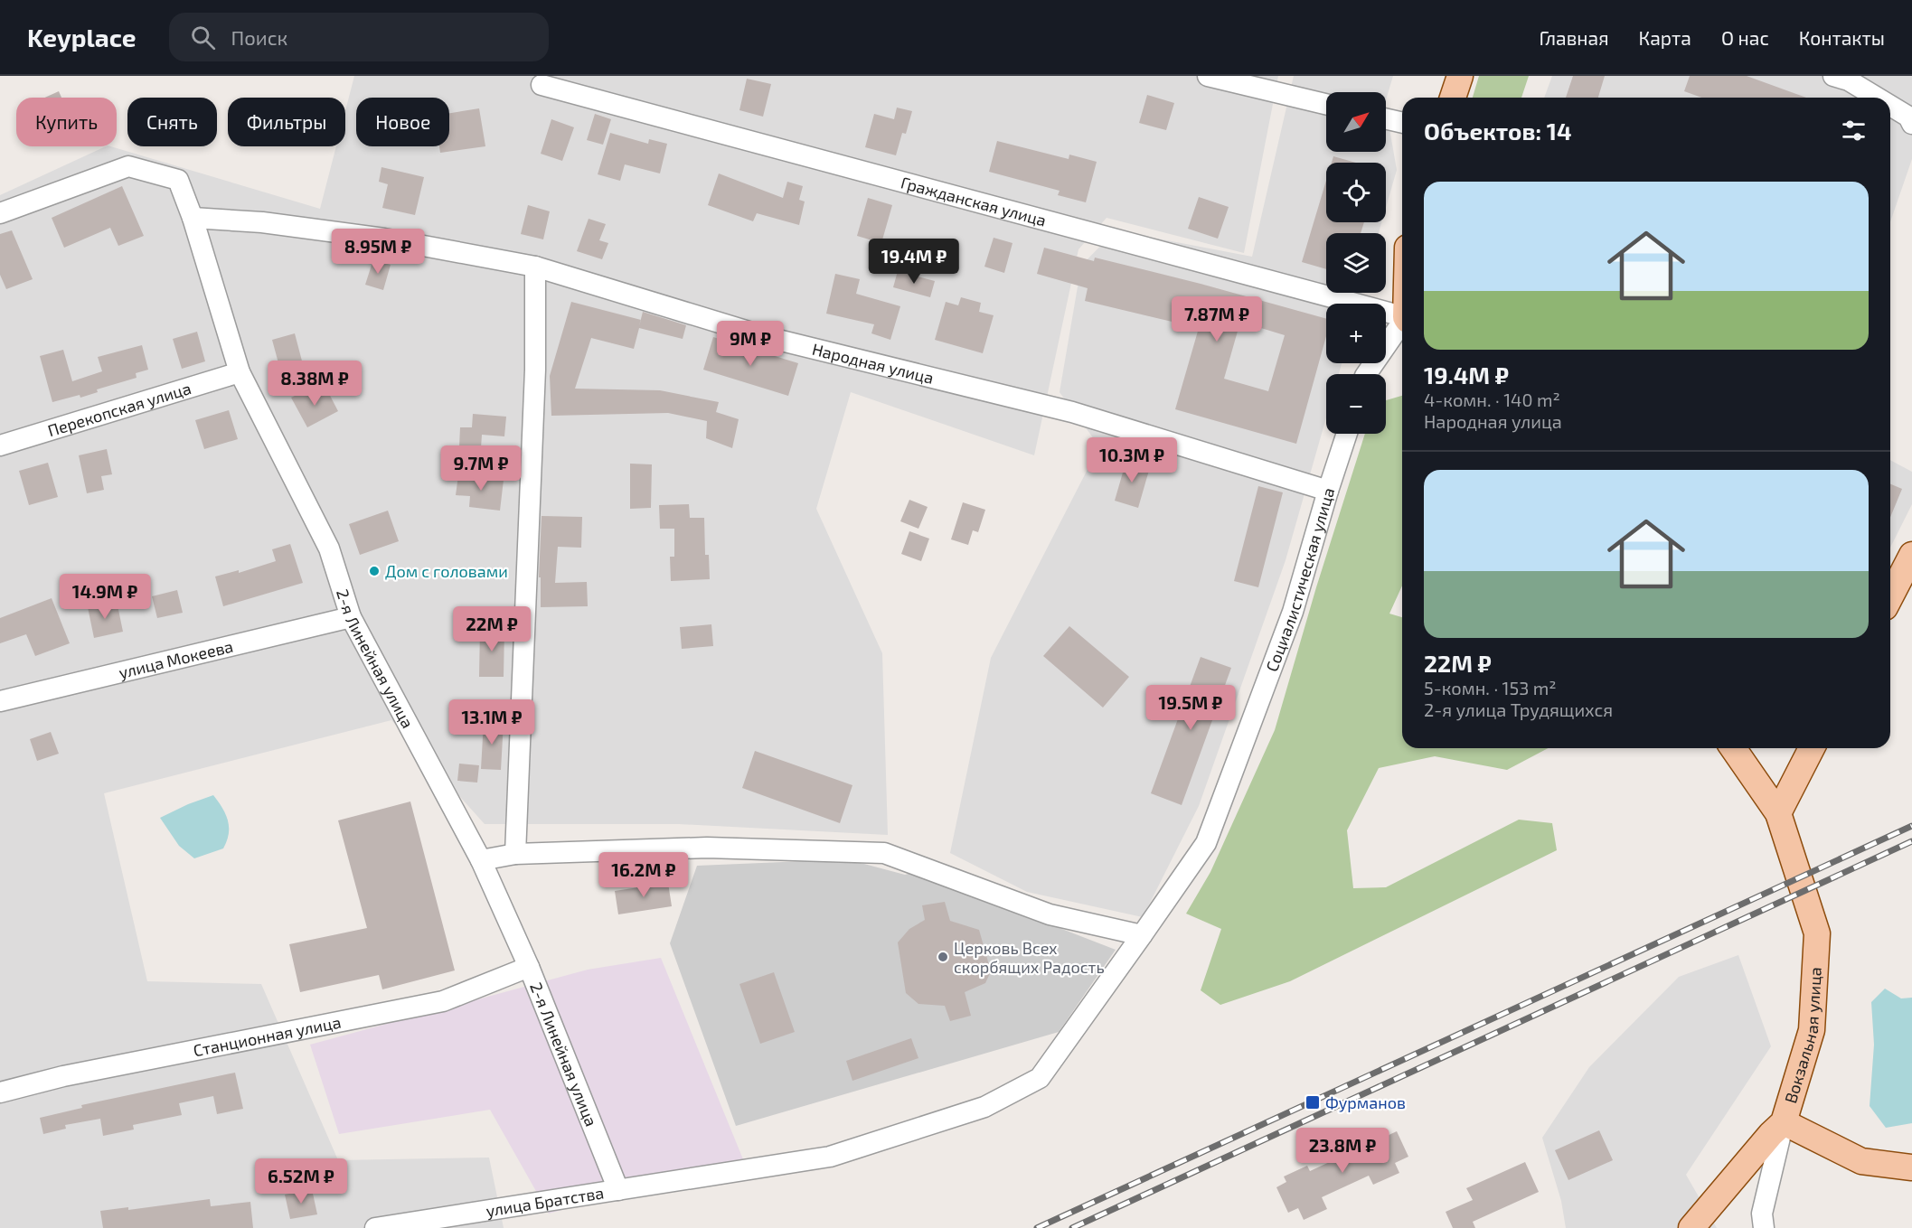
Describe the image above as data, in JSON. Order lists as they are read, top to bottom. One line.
{"streets":{"main road":["Вокзальная улица"],"street":["Гражданская улица","Народная улица","Перекопская улица","Социалистическая улица","2-я Линейная улица","улица Мокеева","Станционная улица","улица Братства"]},"crossings":[["Народная улица","Социалистическая улица"],["Народная улица","2-я Линейная улица"],["Перекопская улица","2-я Линейная улица"],["Социалистическая улица","2-я Линейная улица"],["Социалистическая улица","улица Братства"],["2-я Линейная улица","улица Мокеева"],["2-я Линейная улица","Станционная улица"],["2-я Линейная улица","улица Братства"]],"places":{"other":["Дом с головами","Церковь Всех скорбящих Радость"],"transit":["Фурманов"]},"north":"top right","page":{"header":"Keyplace","search":"Поиск","nav":["Главная","Карта","О нас","Контакты"],"map_buttons":["+","−"],"chip":["Купить","Снять","Фильтры","Новое"],"heading":"Объектов: 14","list":[{"name":"19.4M ₽","note":"4-комн. · 140 m² · Народная улица"},{"name":"22M ₽","note":"5-комн. · 153 m² · 2-я улица Трудящихся"}],"price":["8.95M ₽","19.4M ₽","7.87M ₽","9M ₽","8.38M ₽","10.3M ₽","9.7M ₽","14.9M ₽","22M ₽","19.5M ₽","13.1M ₽","16.2M ₽","23.8M ₽","6.52M ₽"]}}
